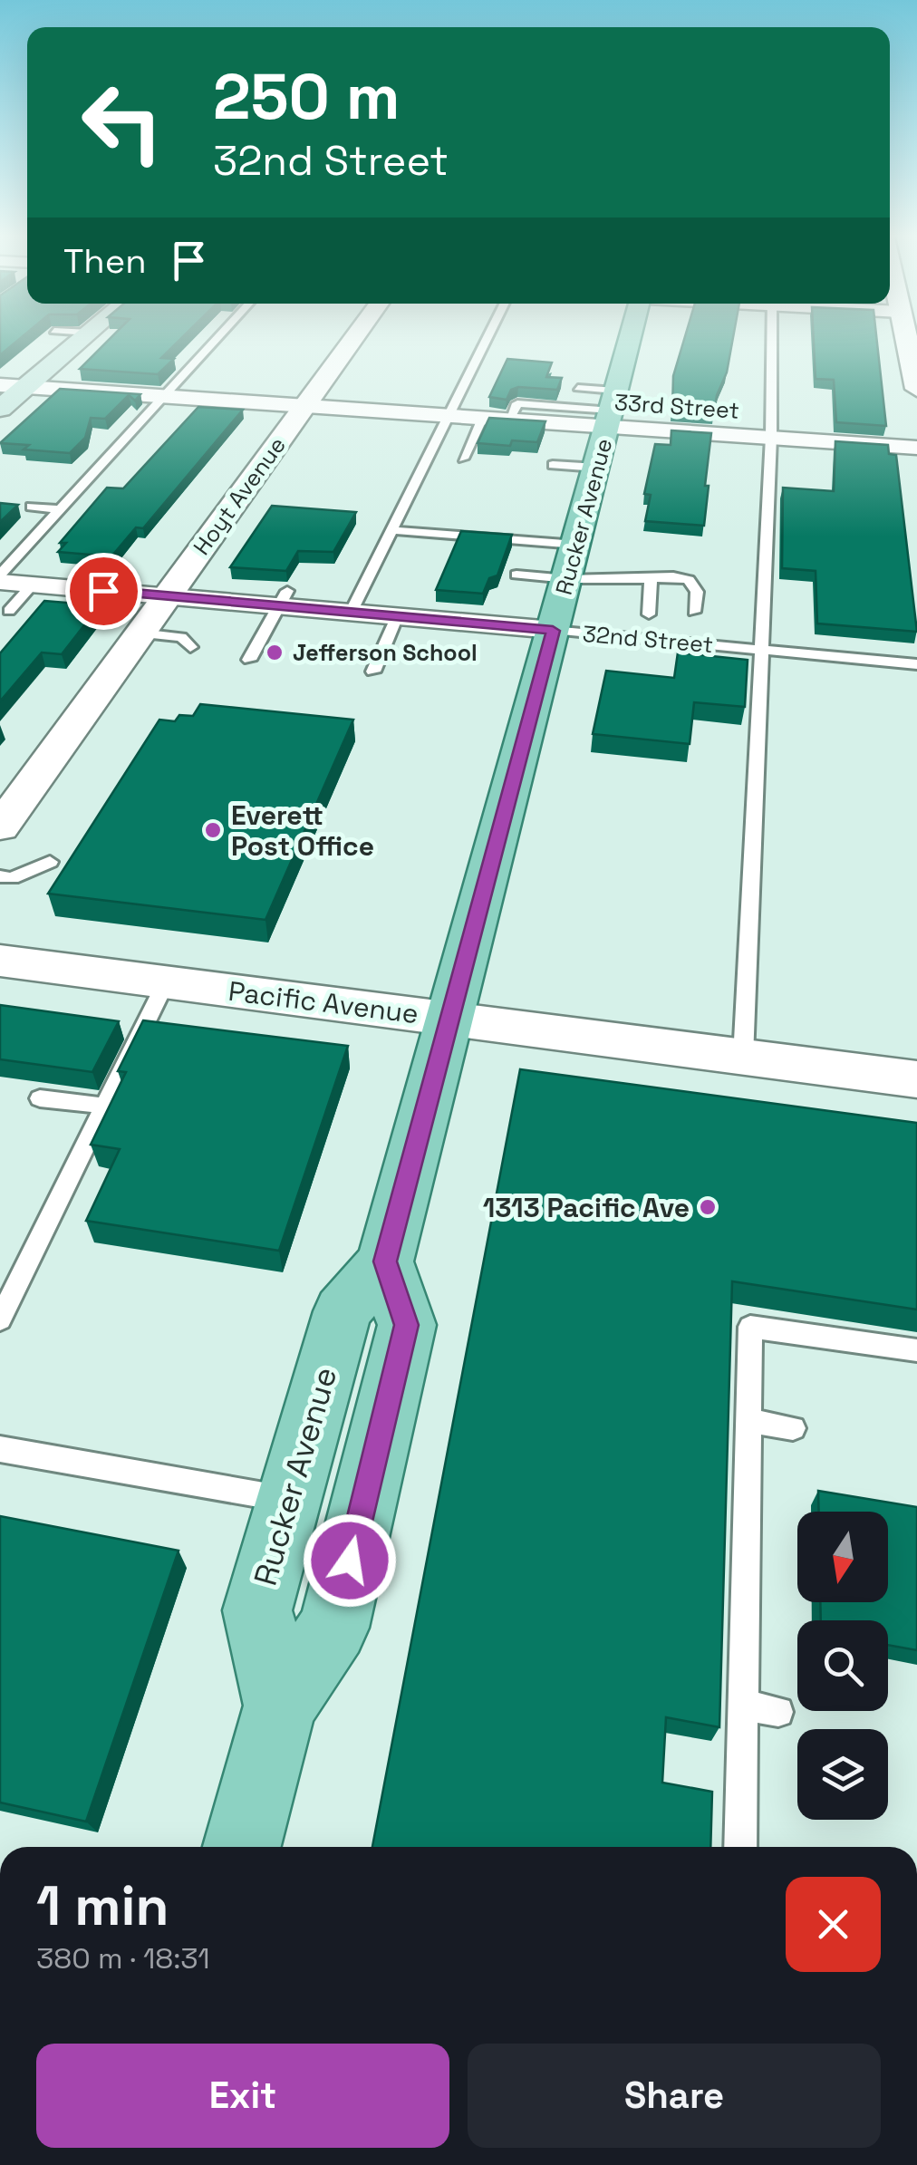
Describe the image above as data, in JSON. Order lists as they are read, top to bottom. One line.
{"streets":{"main road":["Rucker Avenue"],"street":["33rd Street","Hoyt Avenue","32nd Street","Pacific Avenue"]},"crossings":[["33rd Street","Hoyt Avenue"],["33rd Street","Rucker Avenue"],["Hoyt Avenue","32nd Street"],["Rucker Avenue","32nd Street"],["Rucker Avenue","Pacific Avenue"]],"places":["Jefferson School","Everett Post Office","1313 Pacific Ave"],"north":"bottom","page":{"turn":["250 m","32nd Street"],"then":"Then","heading":["1 min","380 m · 18:31"],"buttons":["Exit","Share"]}}
